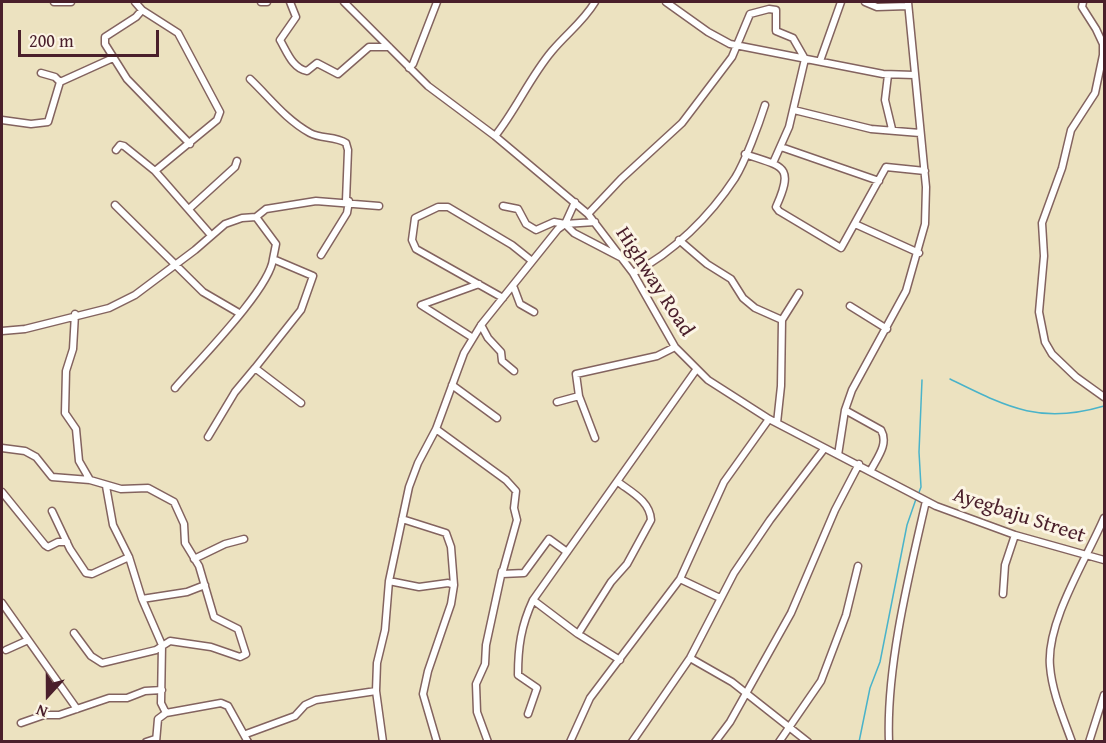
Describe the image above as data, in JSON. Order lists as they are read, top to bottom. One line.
{"streets":{"street":["Highway Road","Ayegbaju Street"]},"crossings":[["Highway Road","Ayegbaju Street"]],"scale_bar":"200 m","north":"bottom"}
